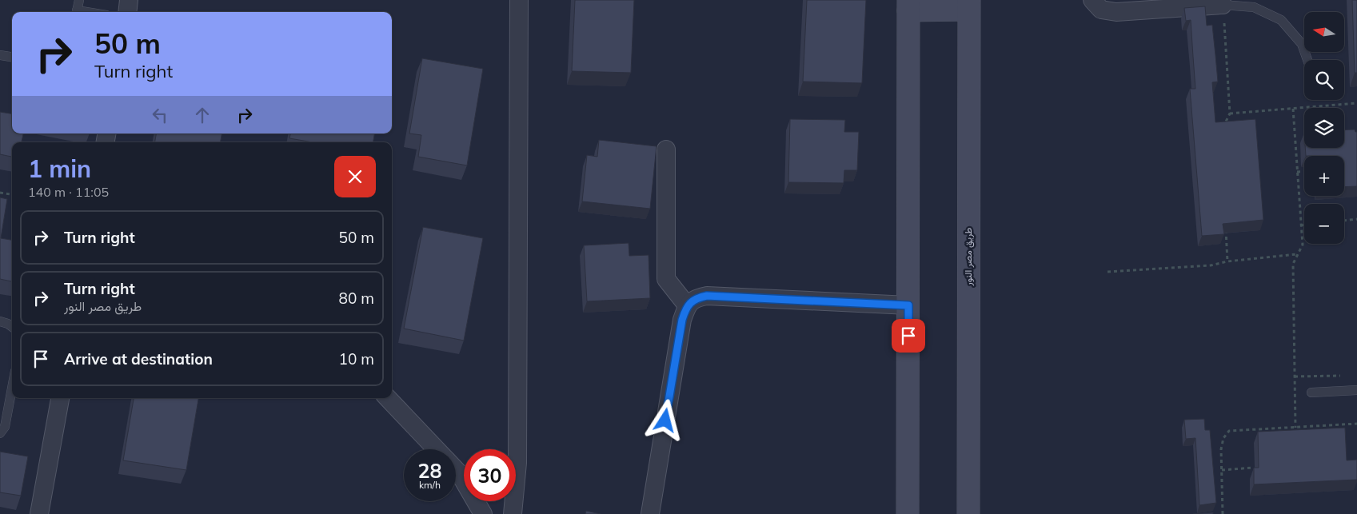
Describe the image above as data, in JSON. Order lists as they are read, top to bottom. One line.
{"streets":{"street":["طريق مصر النور"]},"north":"left","page":{"map_buttons":["+","−"],"turn":["50 m","Turn right"],"heading":["1 min","140 m · 11:05"],"list":[{"name":"Turn right","value":"50 m"},{"name":"Turn right","note":"طريق مصر النور","value":"80 m"},{"name":"Arrive at destination","value":"10 m"}],"speed":"28 km/h","limit":"30"}}
